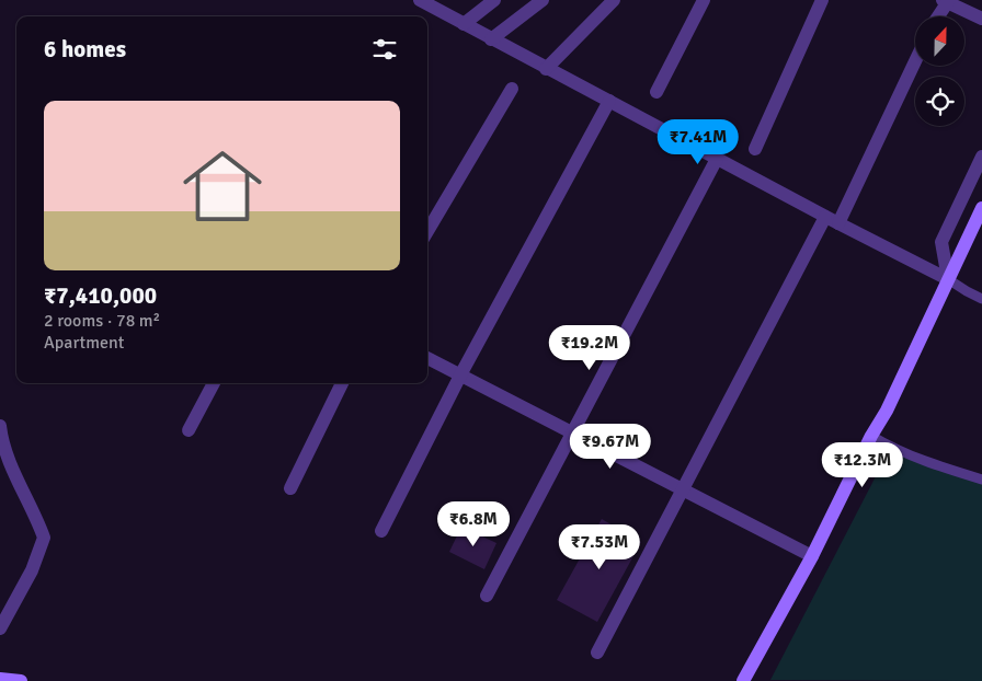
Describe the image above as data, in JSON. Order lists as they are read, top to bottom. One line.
{"north":"top","page":{"heading":"6 homes","list":[{"name":"₹7,410,000","note":"2 rooms · 78 m² · Apartment"}],"price":["₹7.41M","₹19.2M","₹9.67M","₹12.3M","₹6.8M","₹7.53M"]}}
